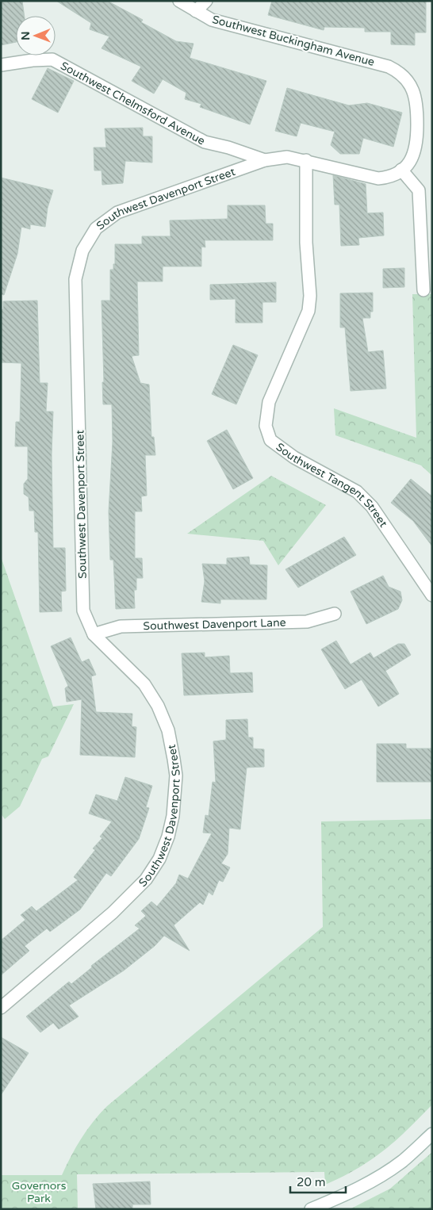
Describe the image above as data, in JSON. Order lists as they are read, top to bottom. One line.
{"streets":{"street":["Southwest Buckingham Avenue","Southwest Chelmsford Avenue","Southwest Davenport Street","Southwest Tangent Street","Southwest Davenport Lane"]},"crossings":[["Southwest Buckingham Avenue","Southwest Davenport Street"],["Southwest Chelmsford Avenue","Southwest Davenport Street"],["Southwest Davenport Street","Southwest Tangent Street"],["Southwest Davenport Street","Southwest Davenport Lane"]],"parks":["Governors Park"],"scale_bar":"20 m","north":"left"}
